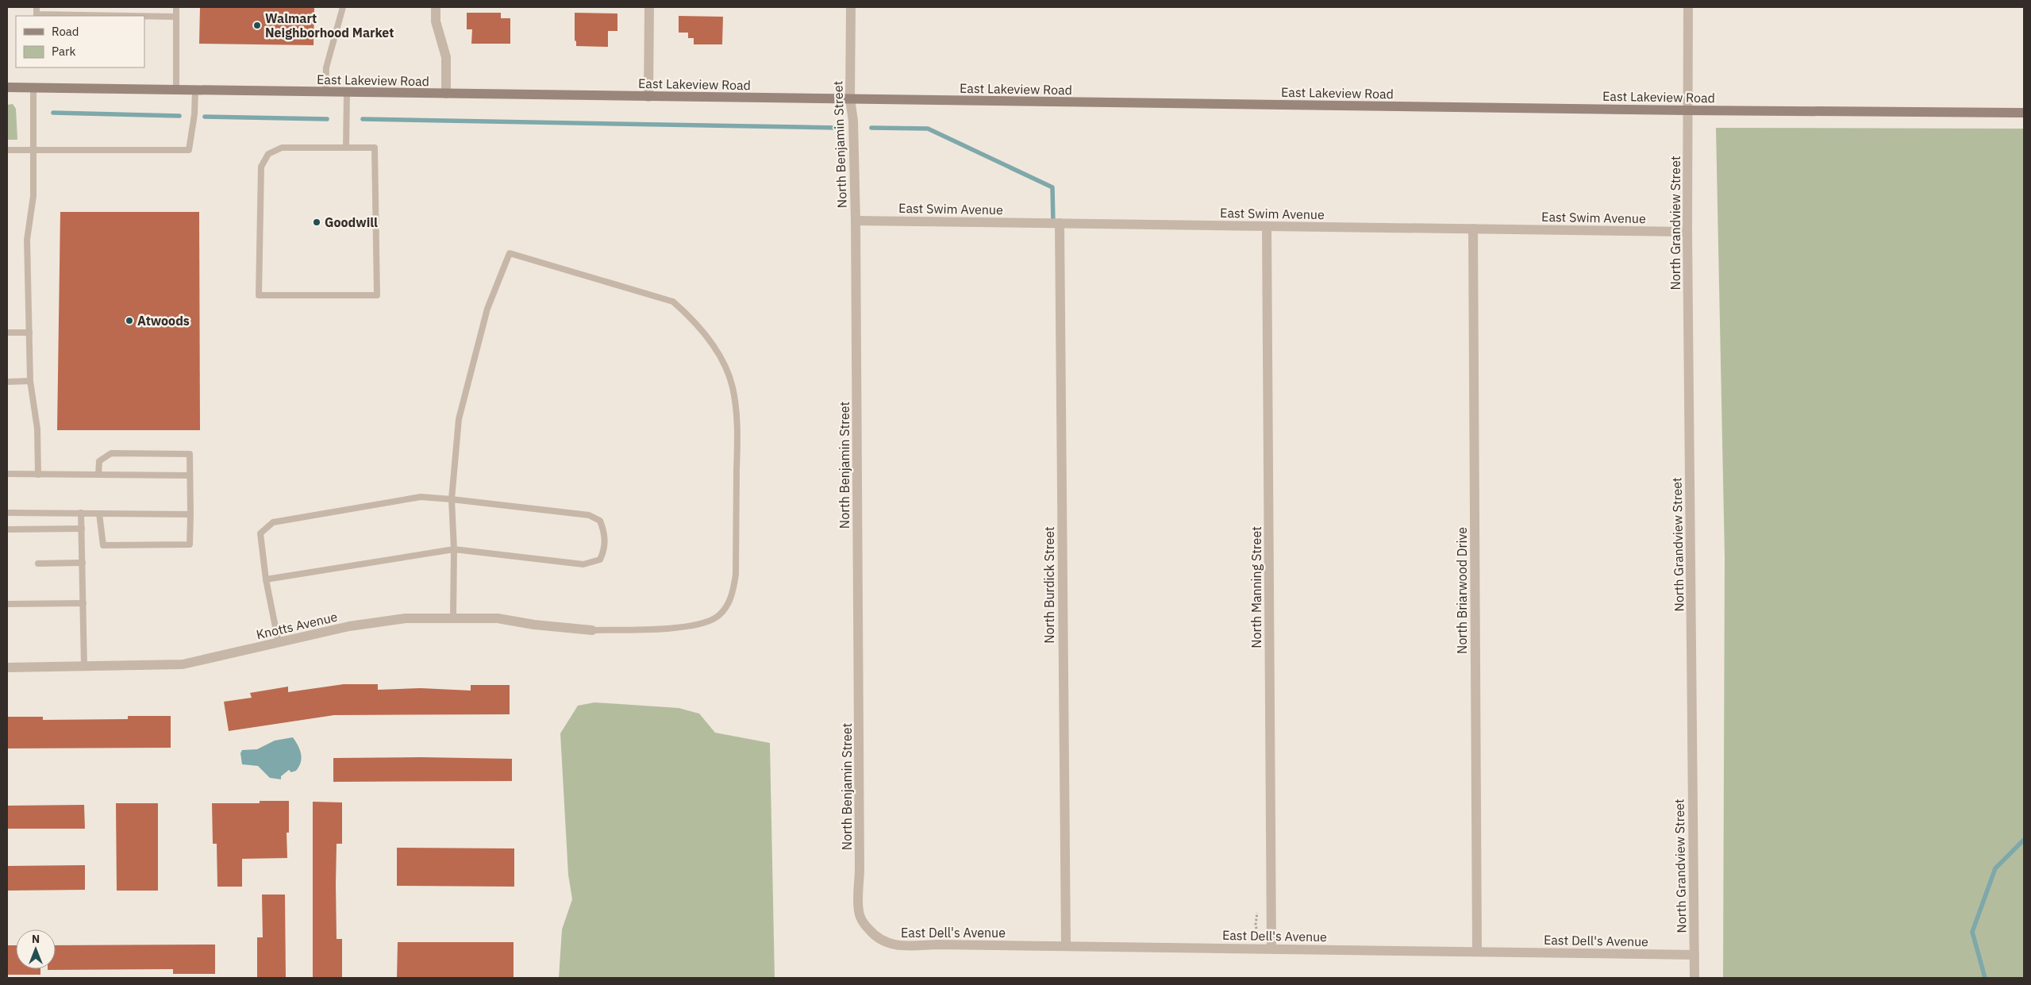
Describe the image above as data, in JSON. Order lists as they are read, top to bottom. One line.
{"streets":{"street":["East Lakeview Road","North Benjamin Street","East Swim Avenue","North Grandview Street","North Burdick Street","North Manning Street","North Briarwood Drive","Knotts Avenue","East Dell's Avenue"]},"crossings":[["East Lakeview Road","North Benjamin Street"],["East Lakeview Road","North Grandview Street"],["North Benjamin Street","East Swim Avenue"],["North Benjamin Street","East Dell's Avenue"],["East Swim Avenue","North Grandview Street"],["East Swim Avenue","North Burdick Street"],["East Swim Avenue","North Manning Street"],["East Swim Avenue","North Briarwood Drive"],["North Grandview Street","East Dell's Avenue"],["North Burdick Street","East Dell's Avenue"],["North Manning Street","East Dell's Avenue"],["North Briarwood Drive","East Dell's Avenue"]],"places":["Walmart Neighborhood Market","Goodwill","Atwoods"],"legend":["Road","Park"],"north":"top"}
